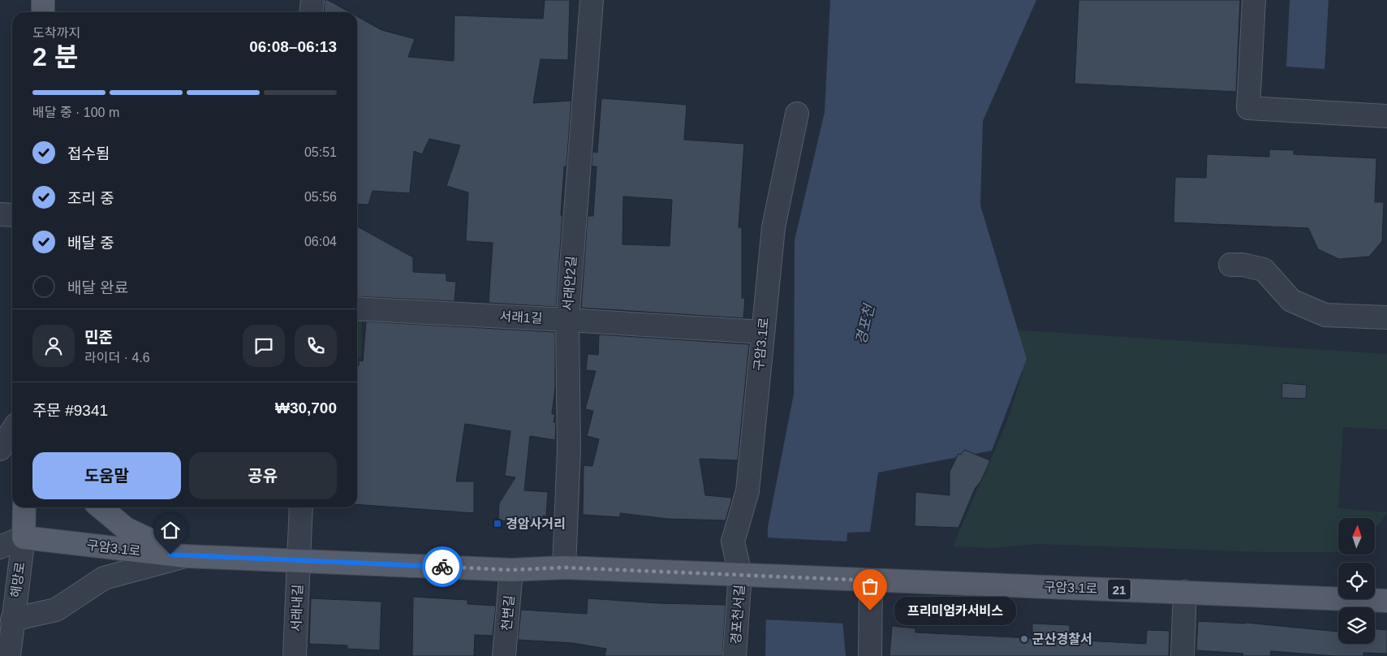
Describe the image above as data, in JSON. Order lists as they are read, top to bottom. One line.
{"streets":{"main road":["구암3.1로","해망로","21"],"street":["서래안2길","서래1길","서래내길","천변길","경포천서길"]},"crossings":[["서래안2길","서래1길"],["서래안2길","구암3.1로"],["서래1길","구암3.1로"],["구암3.1로","해망로"],["구암3.1로","21"],["구암3.1로","서래내길"],["구암3.1로","천변길"],["구암3.1로","경포천서길"],["21","경포천서길"]],"water":["경포천"],"places":{"transit":["경암사거리"],"other":["프리미엄카서비스","군산경찰서"]},"north":"top","page":{"heading":["2 분","도착까지","06:08–06:13"],"panel":["민준","라이더 · 4.6","주문 #9341","₩30,700"],"bar":"배달 중 · 100 m","list":[["접수됨","05:51"],["조리 중","05:56"],["배달 중","06:04"],"배달 완료"],"buttons":["도움말","공유"],"bubble":"프리미엄카서비스"}}
